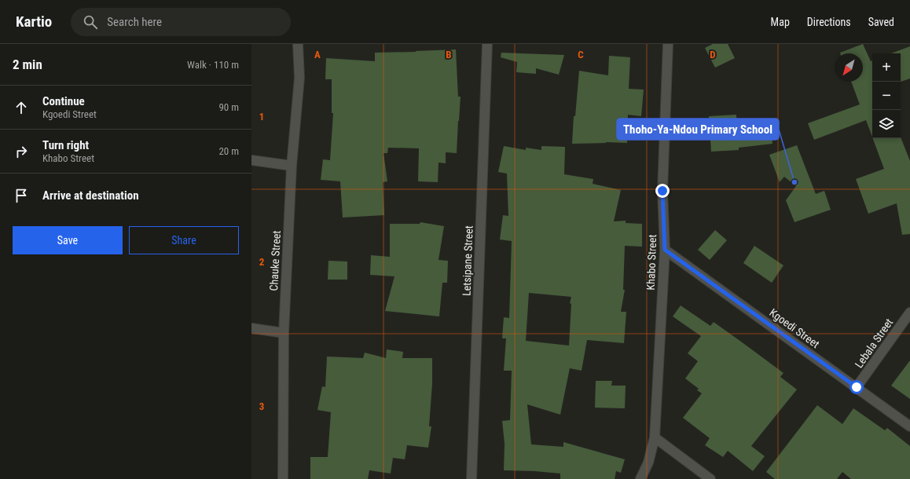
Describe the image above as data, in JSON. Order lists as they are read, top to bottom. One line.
{"streets":{"street":["Chauke Street","Letsipane Street","Khabo Street","Kgoedi Street","Lebala Street"]},"crossings":[["Khabo Street","Kgoedi Street"],["Kgoedi Street","Lebala Street"]],"places":["Thoho-Ya-Ndou Primary School"],"north":"bottom left","page":{"header":"Kartio","search":"Search here","nav":["Map","Directions","Saved"],"heading":["2 min","Walk · 110 m"],"map_buttons":["+","−"],"list":[["Continue","Kgoedi Street","90 m"],["Turn right","Khabo Street","20 m"],"Arrive at destination"],"buttons":["Save","Share"]},"grid":{"columns":["A","B","C","D"],"rows":["1","2","3"]}}
